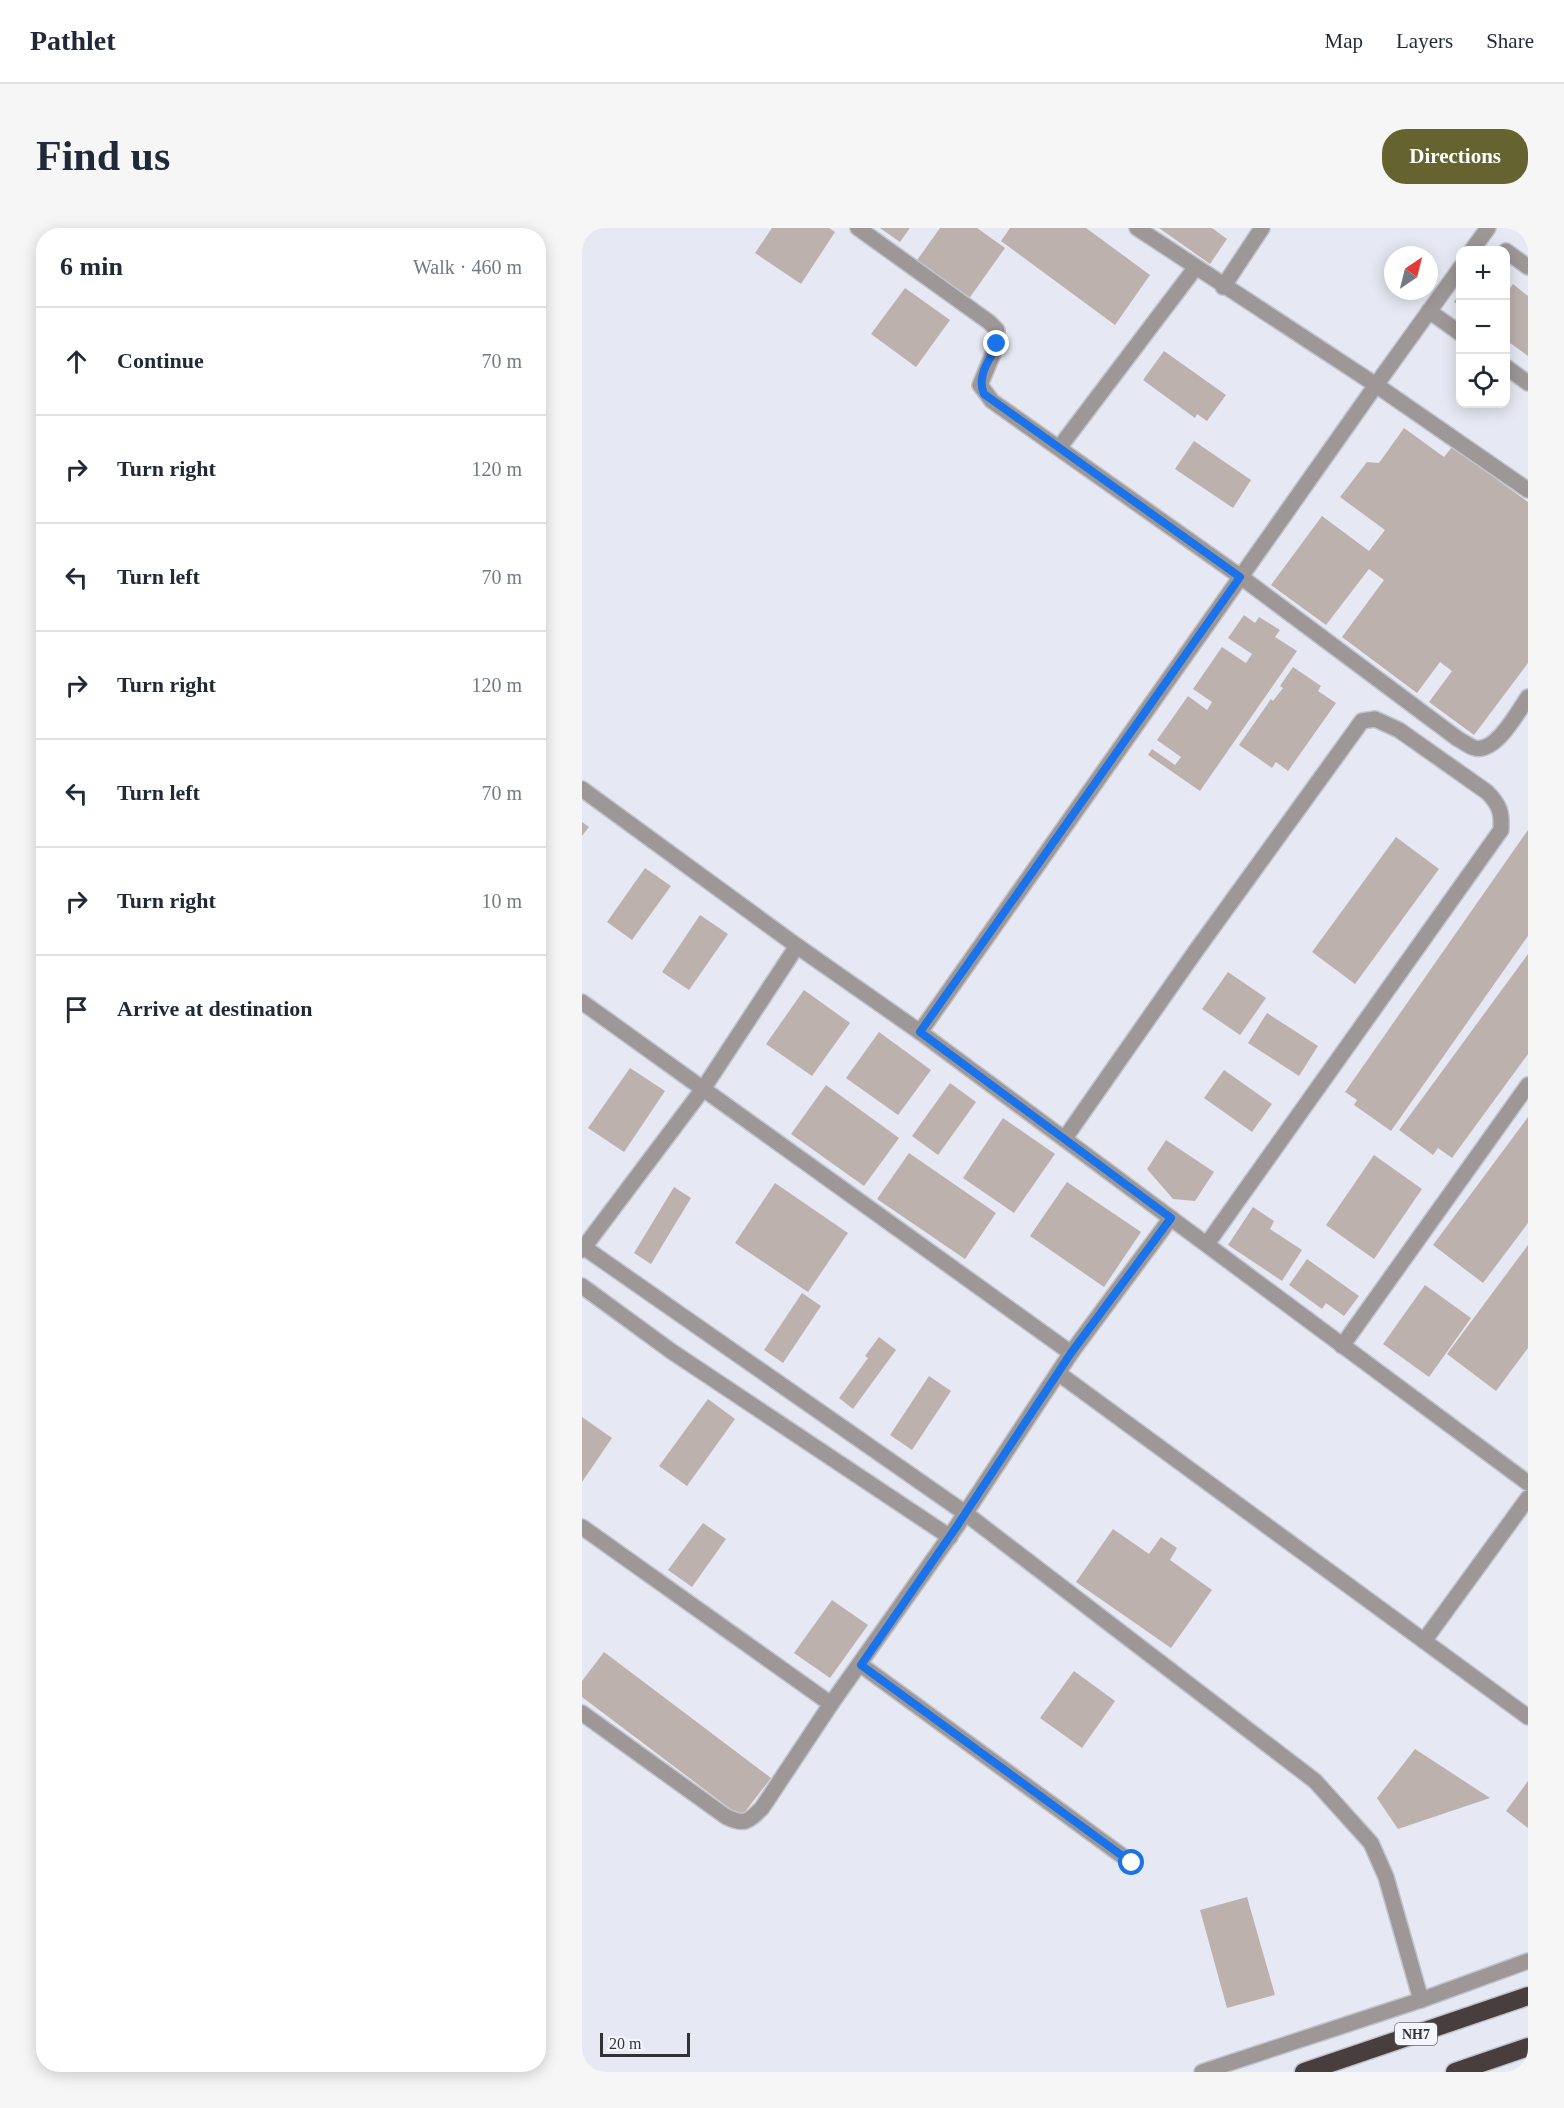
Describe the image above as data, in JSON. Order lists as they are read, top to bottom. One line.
{"streets":{"highway":["NH7"]},"scale_bar":"20 m","north":"top right","page":{"header":"Pathlet","nav":["Map","Layers","Share"],"buttons":"Directions","title":"Find us","heading":["6 min","Walk · 460 m"],"map_buttons":["+","−"],"list":[["Continue","70 m"],["Turn right","120 m"],["Turn left","70 m"],["Turn right","120 m"],["Turn left","70 m"],["Turn right","10 m"],"Arrive at destination"],"scale":"20 m"}}
